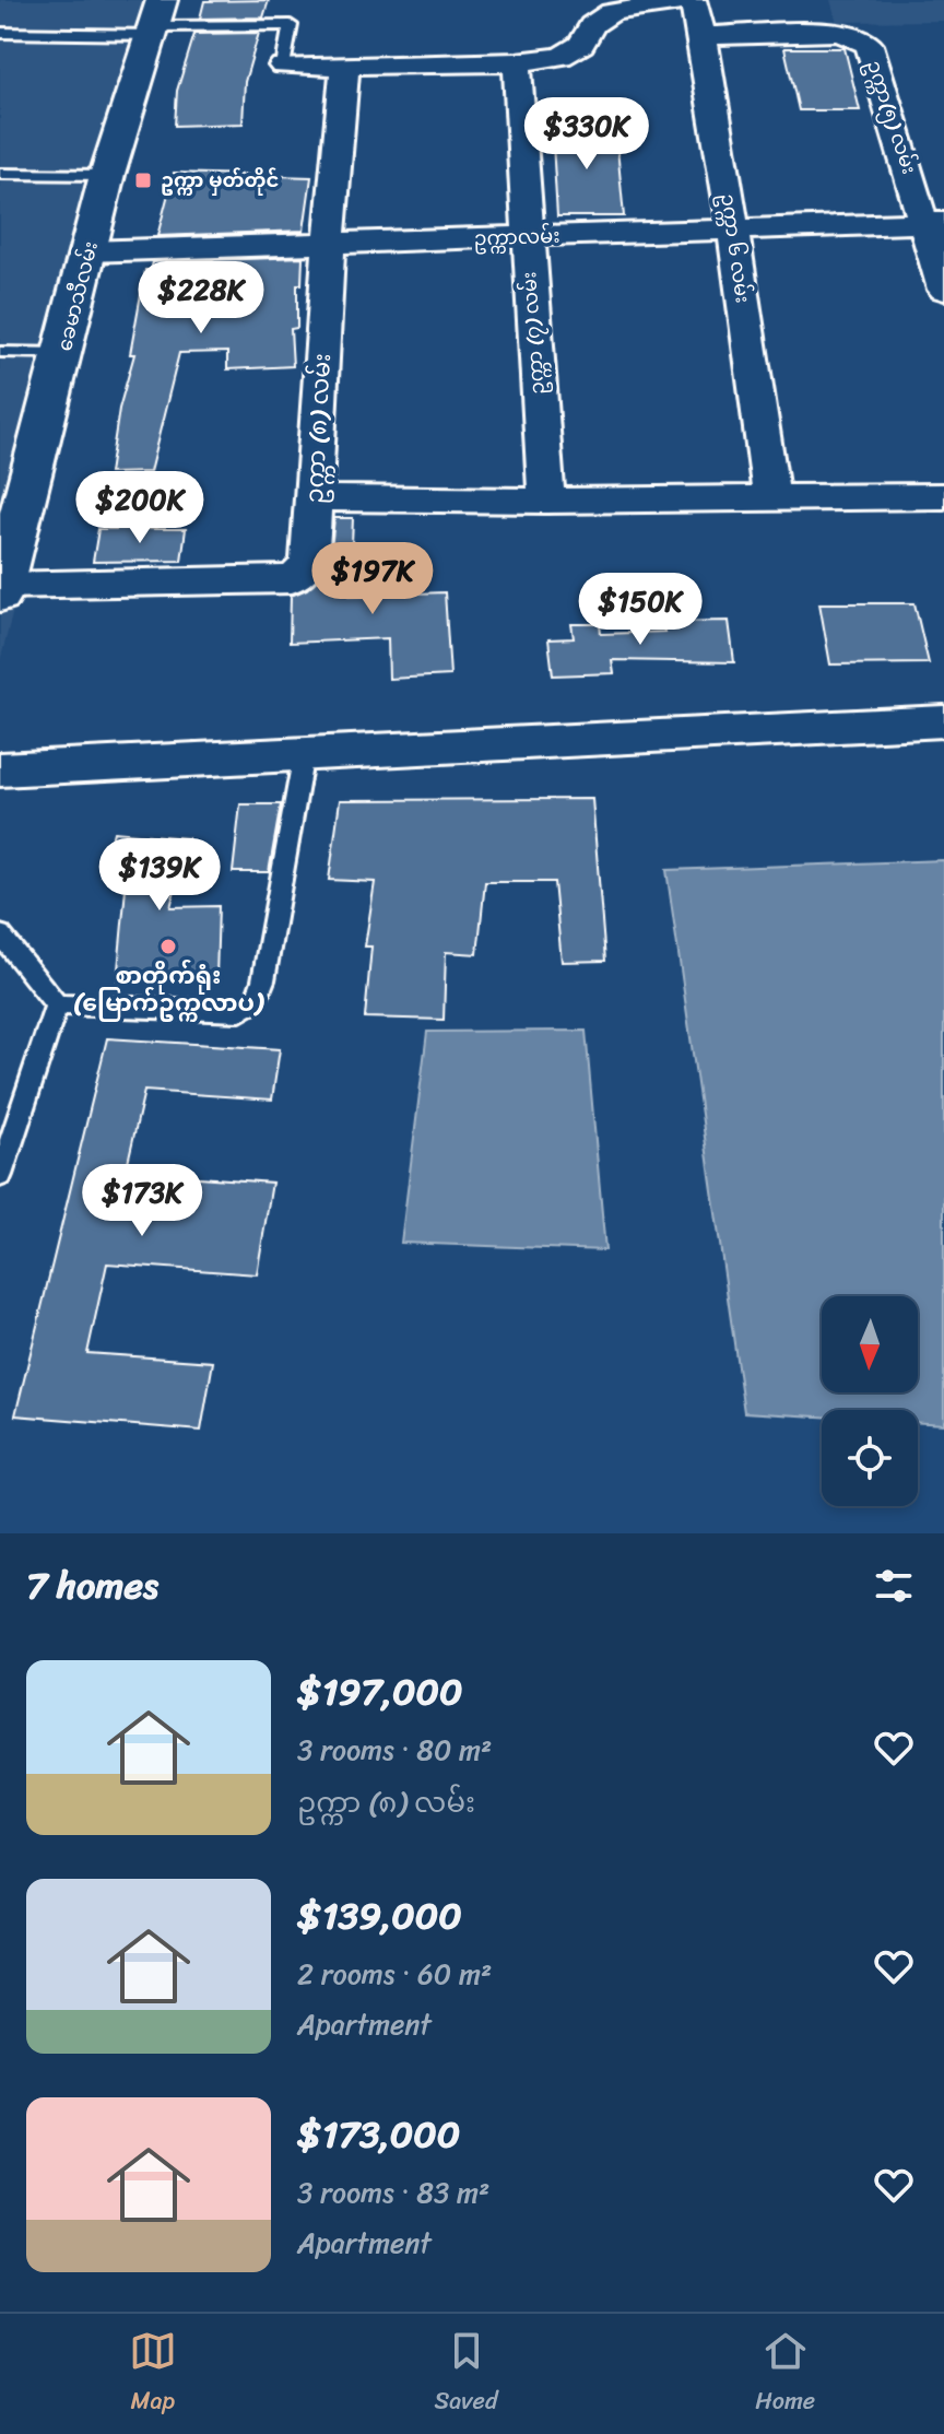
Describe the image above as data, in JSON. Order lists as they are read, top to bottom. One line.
{"streets":{"main road":["ခေမာသီလမ်း"],"street":["ဥက္ကာ(၅) လမ်း","ဥက္ကာလမ်း","ဥက္ကာ ၆ လမ်း","ဥက္ကာ (၇) လမ်း","ဥက္ကာ (၈) လမ်း"]},"crossings":[["ဥက္ကာ(၅) လမ်း","ဥက္ကာလမ်း"],["ဥက္ကာ(၅) လမ်း","ဥက္ကာ ၆ လမ်း"],["ဥက္ကာလမ်း","ဥက္ကာ ၆ လမ်း"],["ဥက္ကာလမ်း","ခေမာသီလမ်း"],["ဥက္ကာလမ်း","ဥက္ကာ (၇) လမ်း"],["ဥက္ကာလမ်း","ဥက္ကာ (၈) လမ်း"],["ခေမာသီလမ်း","ဥက္ကာ (၈) လမ်း"]],"places":{"transit":["ဥက္ကာ မှတ်တိုင်"],"other":["စာတိုက်ရုံး (မြောက်ဥက္ကလာပ)"]},"north":"bottom","page":{"price":["$330K","$228K","$200K","$197K","$150K","$139K","$173K"],"heading":"7 homes","list":[{"name":"$197,000","note":"3 rooms · 80 m² · ဥက္ကာ (၈) လမ်း"},{"name":"$139,000","note":"2 rooms · 60 m² · Apartment"},{"name":"$173,000","note":"3 rooms · 83 m² · Apartment"}],"tabs":["Map","Saved","Home"]}}
